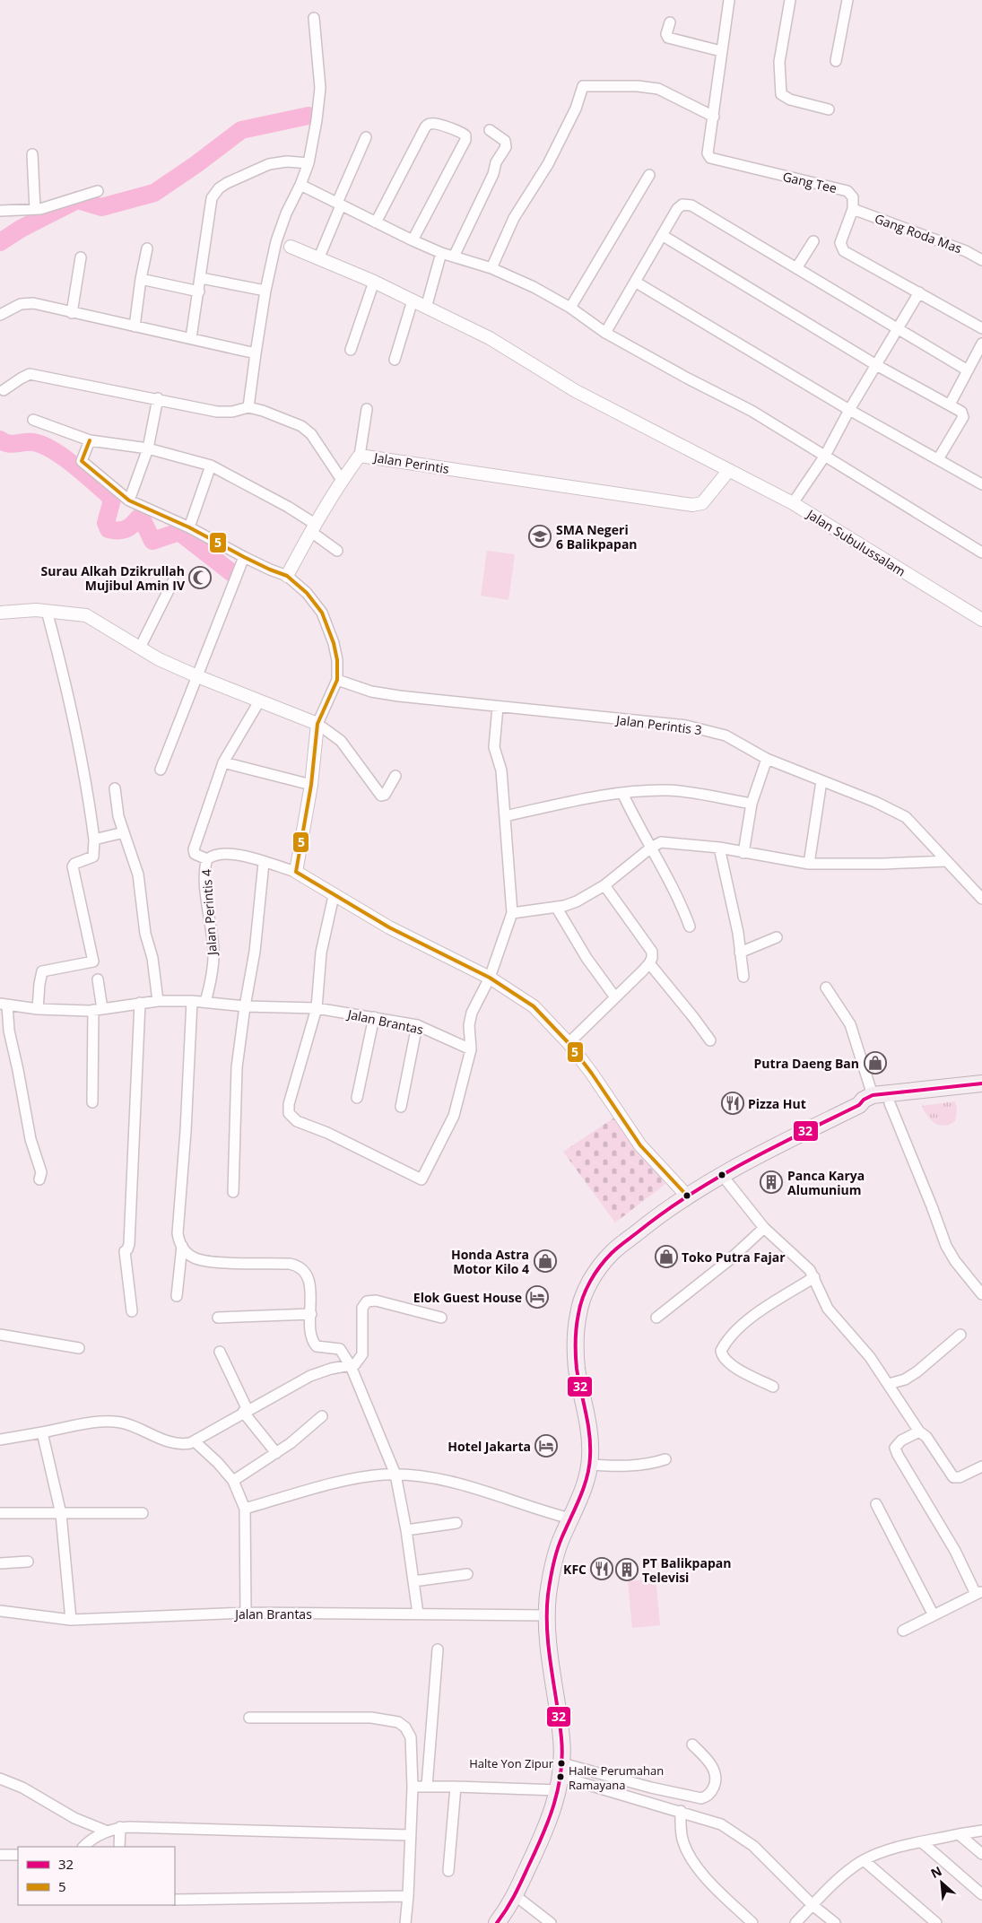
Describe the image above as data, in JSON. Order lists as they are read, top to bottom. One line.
{"streets":{"street":["Gang Tee","Gang Roda Mas","Jalan Perintis","Jalan Subulussalam","Jalan Perintis 3","Jalan Perintis 4","Jalan Brantas"]},"crossings":[["Gang Tee","Gang Roda Mas"],["Jalan Perintis","Jalan Subulussalam"],["Jalan Perintis 4","Jalan Brantas"]],"places":{"school or university":["SMA Negeri 6 Balikpapan"],"mosque":["Surau Alkah Dzikrullah Mujibul Amin IV"],"shop":["Putra Daeng Ban","Toko Putra Fajar","Honda Astra Motor Kilo 4"],"restaurant":["Pizza Hut","KFC"],"building":["Panca Karya Alumunium","PT Balikpapan Televisi"],"hotel":["Elok Guest House","Hotel Jakarta"],"other":["Halte Yon Zipur","Halte Perumahan Ramayana"]},"lines":["transit line 5","transit line 32"],"legend":["32","5"],"north":"top left"}
